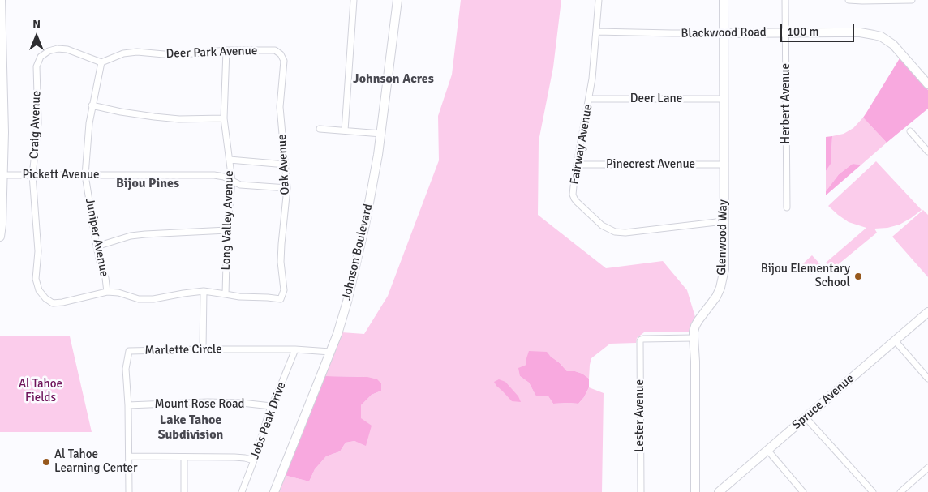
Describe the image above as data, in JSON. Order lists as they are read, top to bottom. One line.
{"streets":{"street":["Blackwood Road","Deer Park Avenue","Deer Lane","Herbert Avenue","Craig Avenue","Fairway Avenue","Oak Avenue","Pinecrest Avenue","Pickett Avenue","Long Valley Avenue","Juniper Avenue","Glenwood Way","Johnson Boulevard","Marlette Circle","Spruce Avenue","Mount Rose Road","Lester Avenue","Jobs Peak Drive"]},"crossings":[["Blackwood Road","Herbert Avenue"],["Blackwood Road","Fairway Avenue"],["Blackwood Road","Glenwood Way"],["Deer Park Avenue","Craig Avenue"],["Deer Park Avenue","Oak Avenue"],["Deer Park Avenue","Long Valley Avenue"],["Deer Park Avenue","Juniper Avenue"],["Deer Lane","Fairway Avenue"],["Deer Lane","Glenwood Way"],["Craig Avenue","Pickett Avenue"],["Craig Avenue","Juniper Avenue"],["Fairway Avenue","Pinecrest Avenue"],["Fairway Avenue","Glenwood Way"],["Oak Avenue","Pickett Avenue"],["Oak Avenue","Long Valley Avenue"],["Pinecrest Avenue","Glenwood Way"],["Pickett Avenue","Long Valley Avenue"],["Pickett Avenue","Juniper Avenue"],["Glenwood Way","Lester Avenue"],["Johnson Boulevard","Marlette Circle"],["Marlette Circle","Mount Rose Road"],["Marlette Circle","Jobs Peak Drive"],["Mount Rose Road","Jobs Peak Drive"]],"districts":["Johnson Acres","Bijou Pines","Lake Tahoe Subdivision"],"parks":["Al Tahoe Fields"],"places":["Bijou Elementary School","Al Tahoe Learning Center"],"scale_bar":"100 m","north":"top"}
